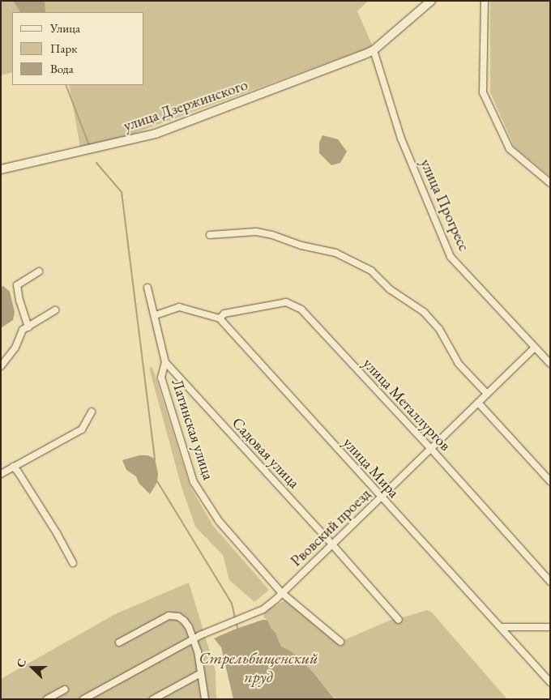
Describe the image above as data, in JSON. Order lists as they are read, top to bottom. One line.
{"streets":{"street":["улица Дзержинского","улица Прогресс","улица Металлургов","Латинская улица","Садовая улица","улица Мира","Рвовский проезд"]},"crossings":[["улица Дзержинского","улица Прогресс"],["улица Прогресс","Рвовский проезд"],["улица Металлургов","улица Мира"],["улица Металлургов","Рвовский проезд"],["Латинская улица","Садовая улица"],["Латинская улица","Рвовский проезд"],["Садовая улица","Рвовский проезд"],["улица Мира","Рвовский проезд"]],"water":["Стрельбищенский пруд"],"legend":["Улица","Парк","Вода"],"north":"left"}
